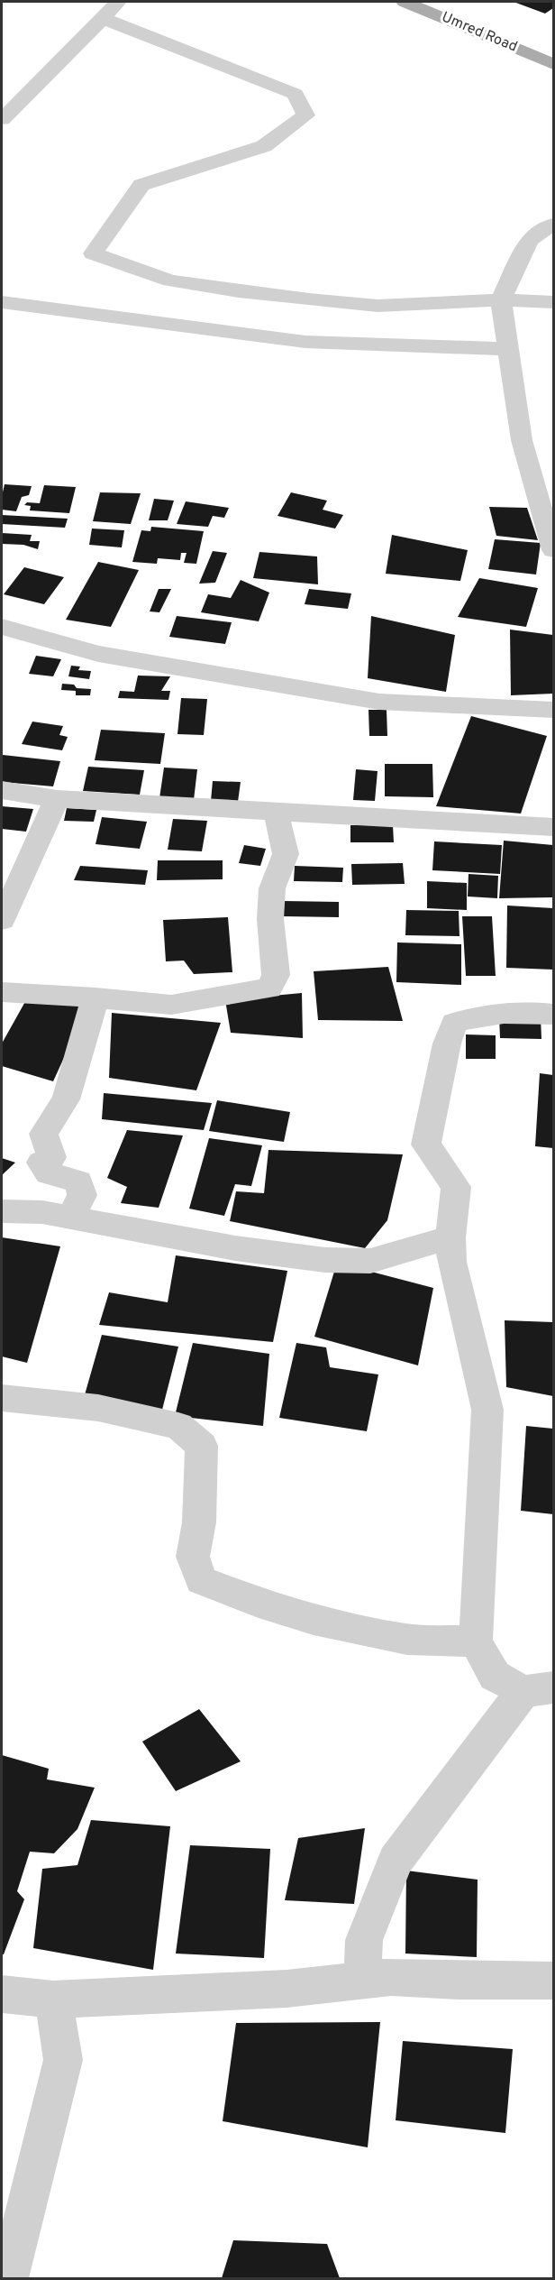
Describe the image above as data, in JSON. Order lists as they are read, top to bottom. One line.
{"streets":{"main road":["Umred Road"]}}
